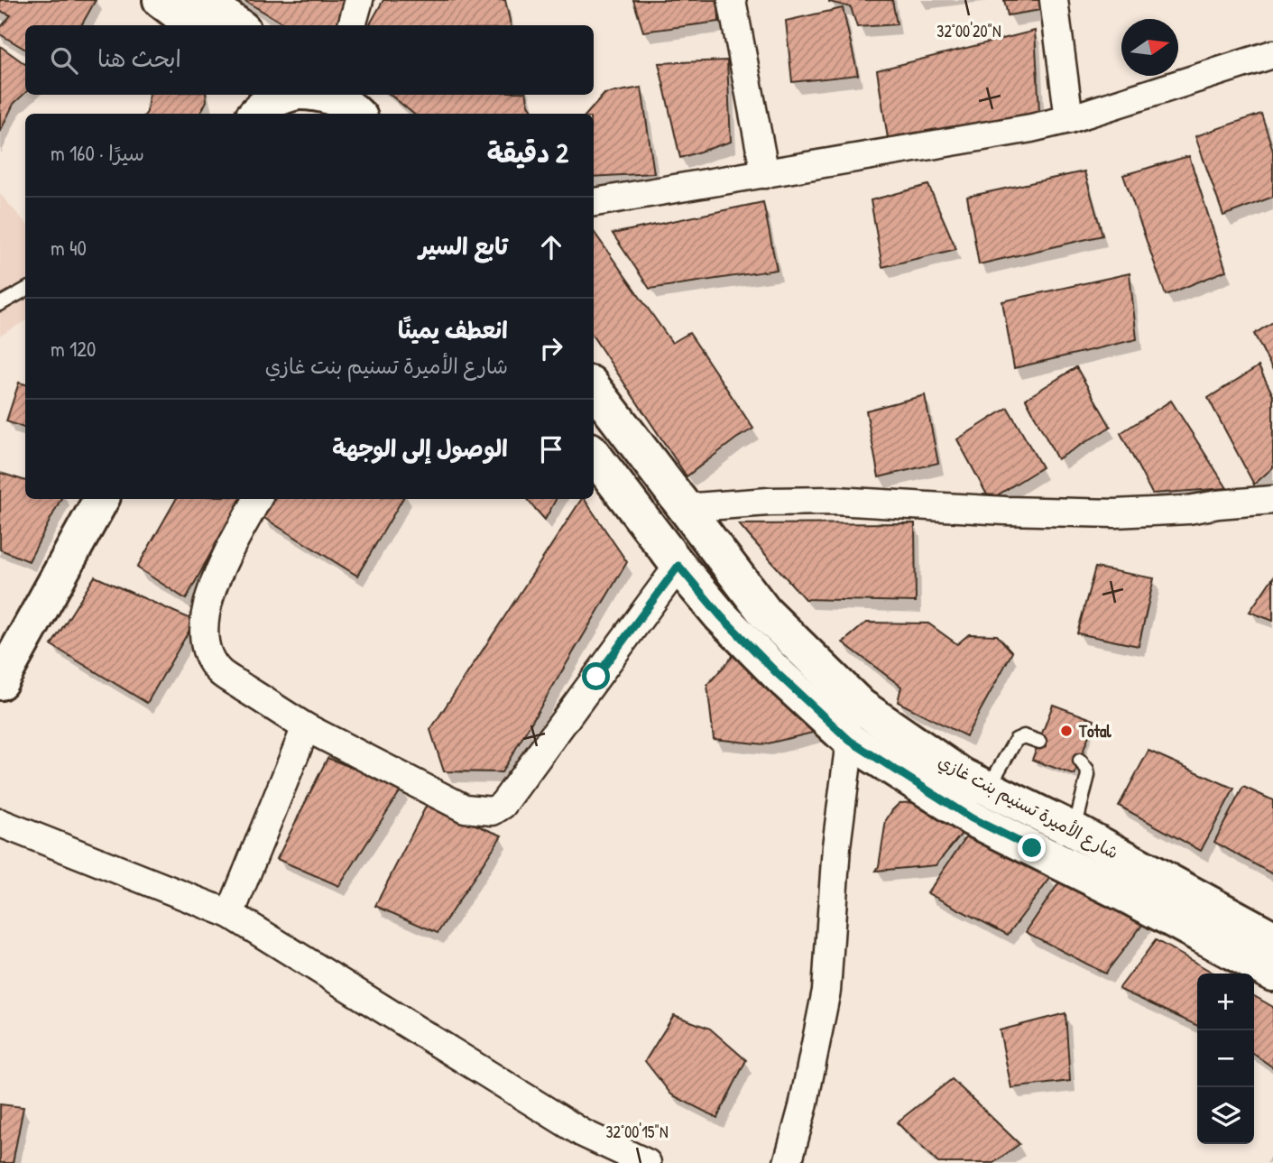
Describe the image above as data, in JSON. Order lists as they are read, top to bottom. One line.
{"streets":{"main road":["شارع الأميرة تسنيم بنت غازي"]},"places":["Total"],"north":"right","page":{"search":"ابحث هنا","heading":["2 دقيقة","سيرًا · 160 m"],"list":[["تابع السير","40 m"],["انعطف يمينًا","شارع الأميرة تسنيم بنت غازي","120 m"],"الوصول إلى الوجهة"],"map_buttons":["+","−"]},"coordinates":["32°00'20\"N","32°00'15\"N"]}
